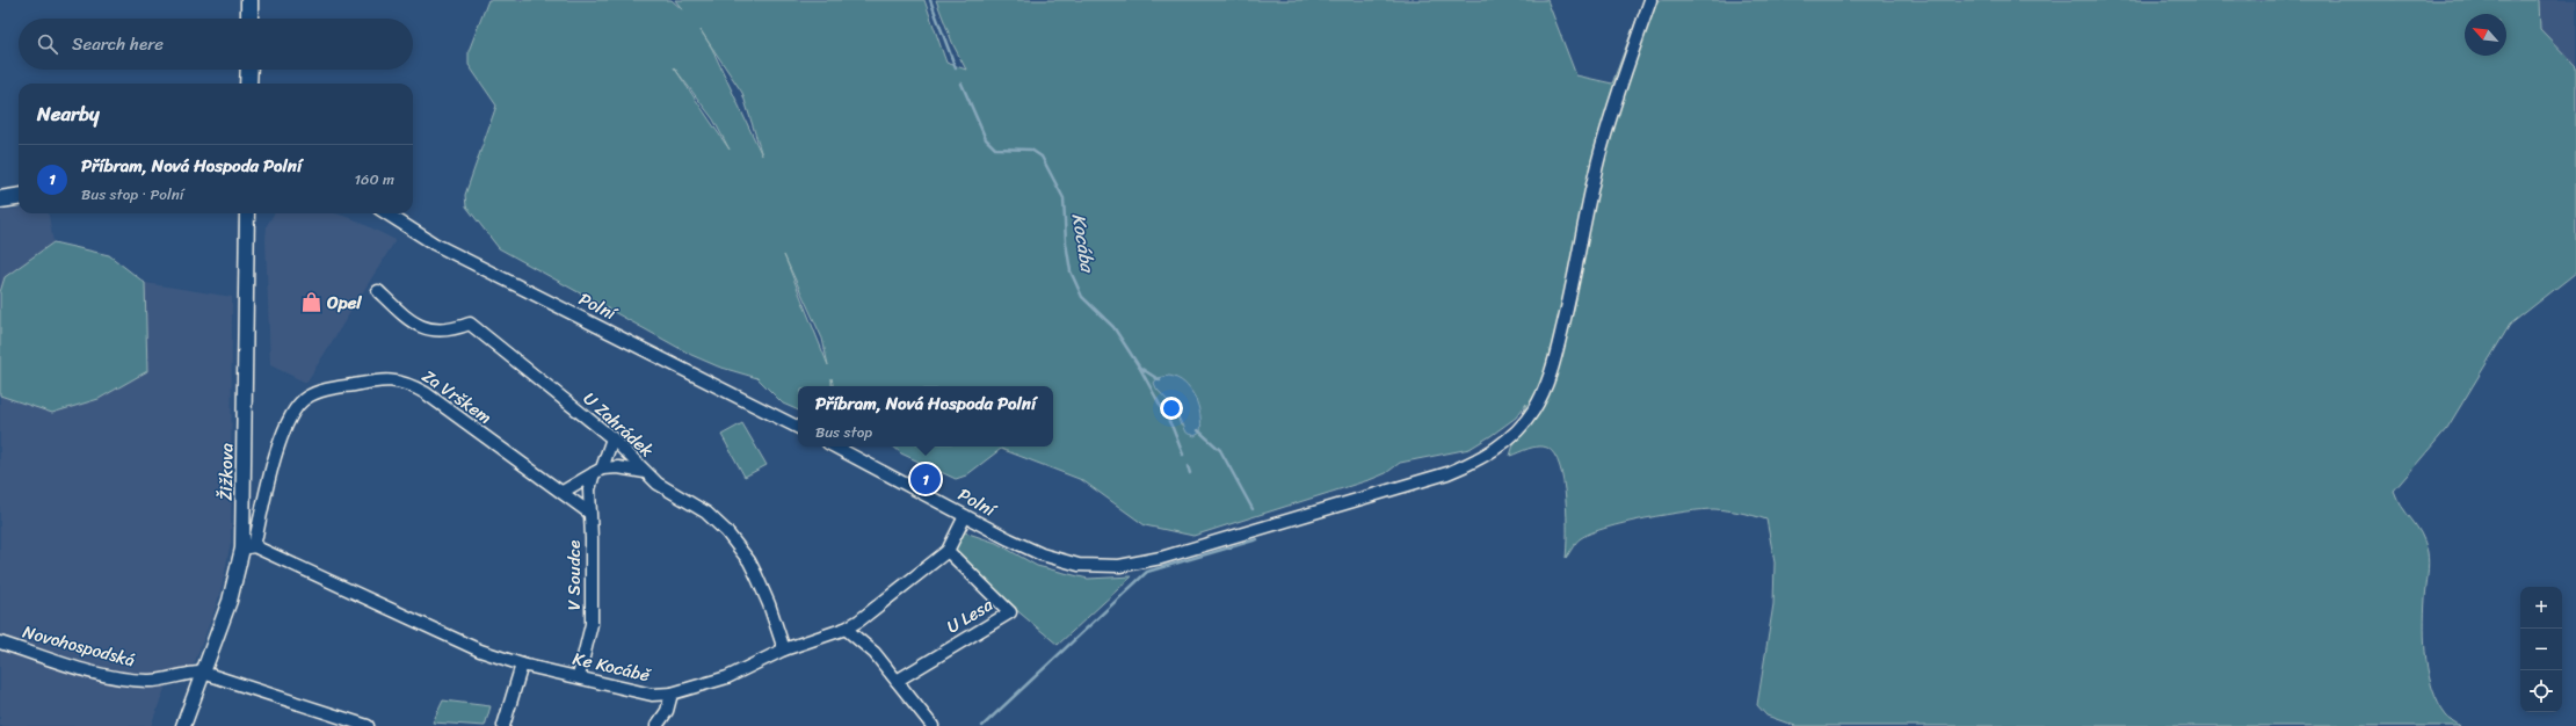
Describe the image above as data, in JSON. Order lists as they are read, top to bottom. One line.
{"streets":{"street":["Polní","Za Vrškem","U Zahrádek","Žižkova","V Soudce","U Lesa","Novohospodská","Ke Kocábě"]},"crossings":[["Polní","Ke Kocábě"],["Za Vrškem","Žižkova"],["Za Vrškem","V Soudce"],["Za Vrškem","Ke Kocábě"],["U Zahrádek","V Soudce"],["U Zahrádek","Ke Kocábě"],["Žižkova","Novohospodská"],["Žižkova","Ke Kocábě"],["V Soudce","Ke Kocábě"],["U Lesa","Ke Kocábě"]],"water":["Kocába"],"places":{"shop":["Opel"]},"north":"top left","page":{"search":"Search here","heading":"Nearby","list":[{"mark":"1","name":"Příbram, Nová Hospoda Polní","note":"Bus stop · Polní","value":"160 m"}],"popup":["Příbram, Nová Hospoda Polní","Bus stop"],"pins":"1","map_buttons":["+","−"]}}
